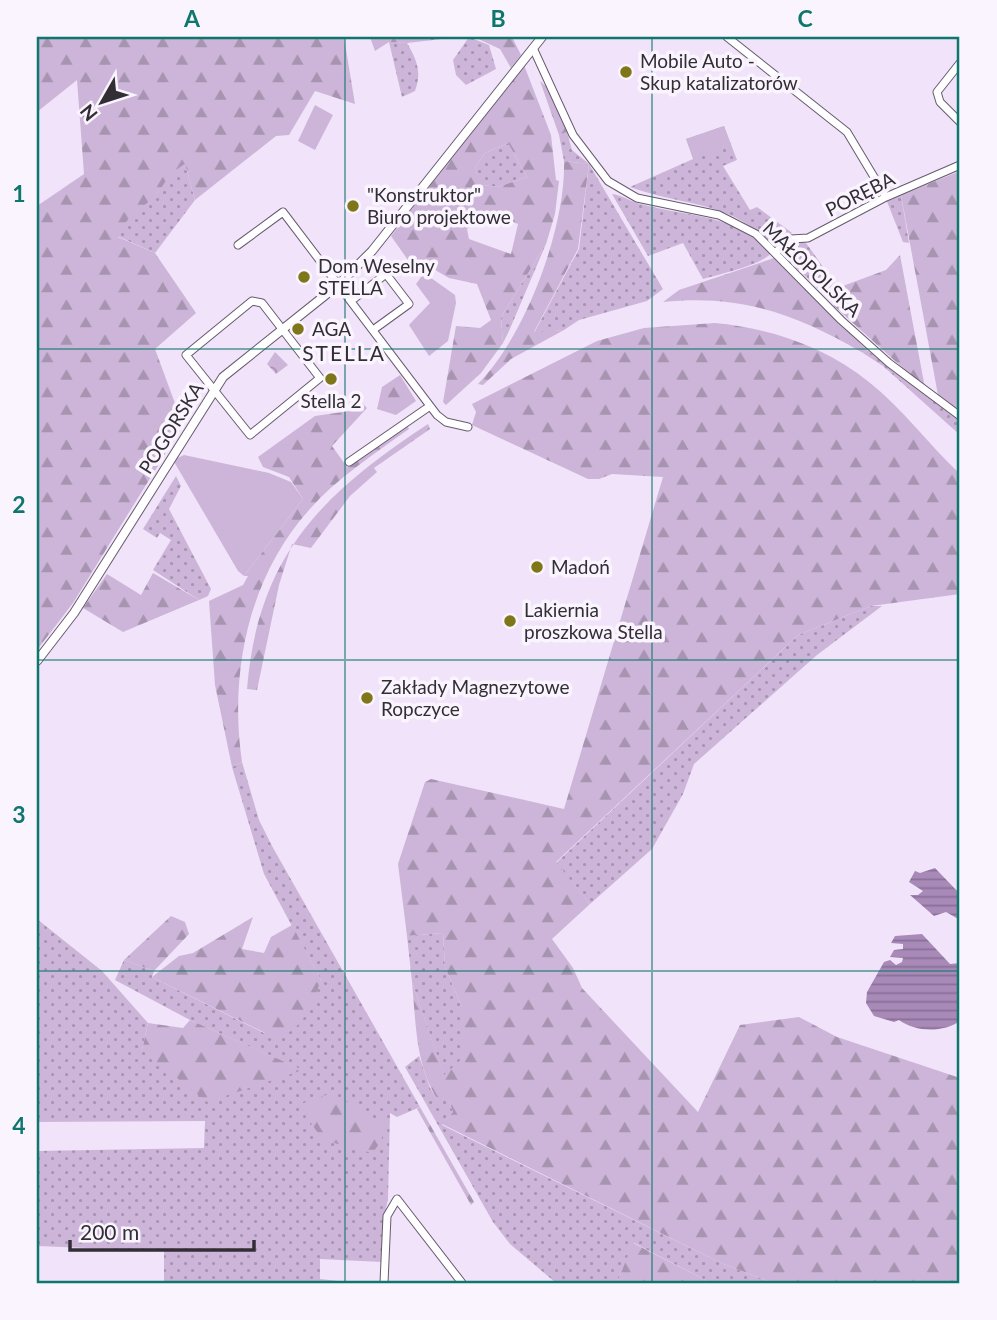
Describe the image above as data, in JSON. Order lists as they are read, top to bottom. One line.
{"streets":{"street":["PORĘBA","MAŁOPOLSKA","POGORSKA"]},"crossings":[["PORĘBA","MAŁOPOLSKA"],["MAŁOPOLSKA","POGORSKA"]],"districts":["STELLA"],"places":["Mobile Auto - Skup katalizatorów","\"Konstruktor\" Biuro projektowe","Dom Weselny STELLA","AGA","Stella 2","Madoń","Lakiernia proszkowa Stella","Zakłady Magnezytowe Ropczyce"],"scale_bar":"200 m","north":"bottom left","grid":{"columns":["A","B","C"],"rows":["1","2","3","4"]}}
